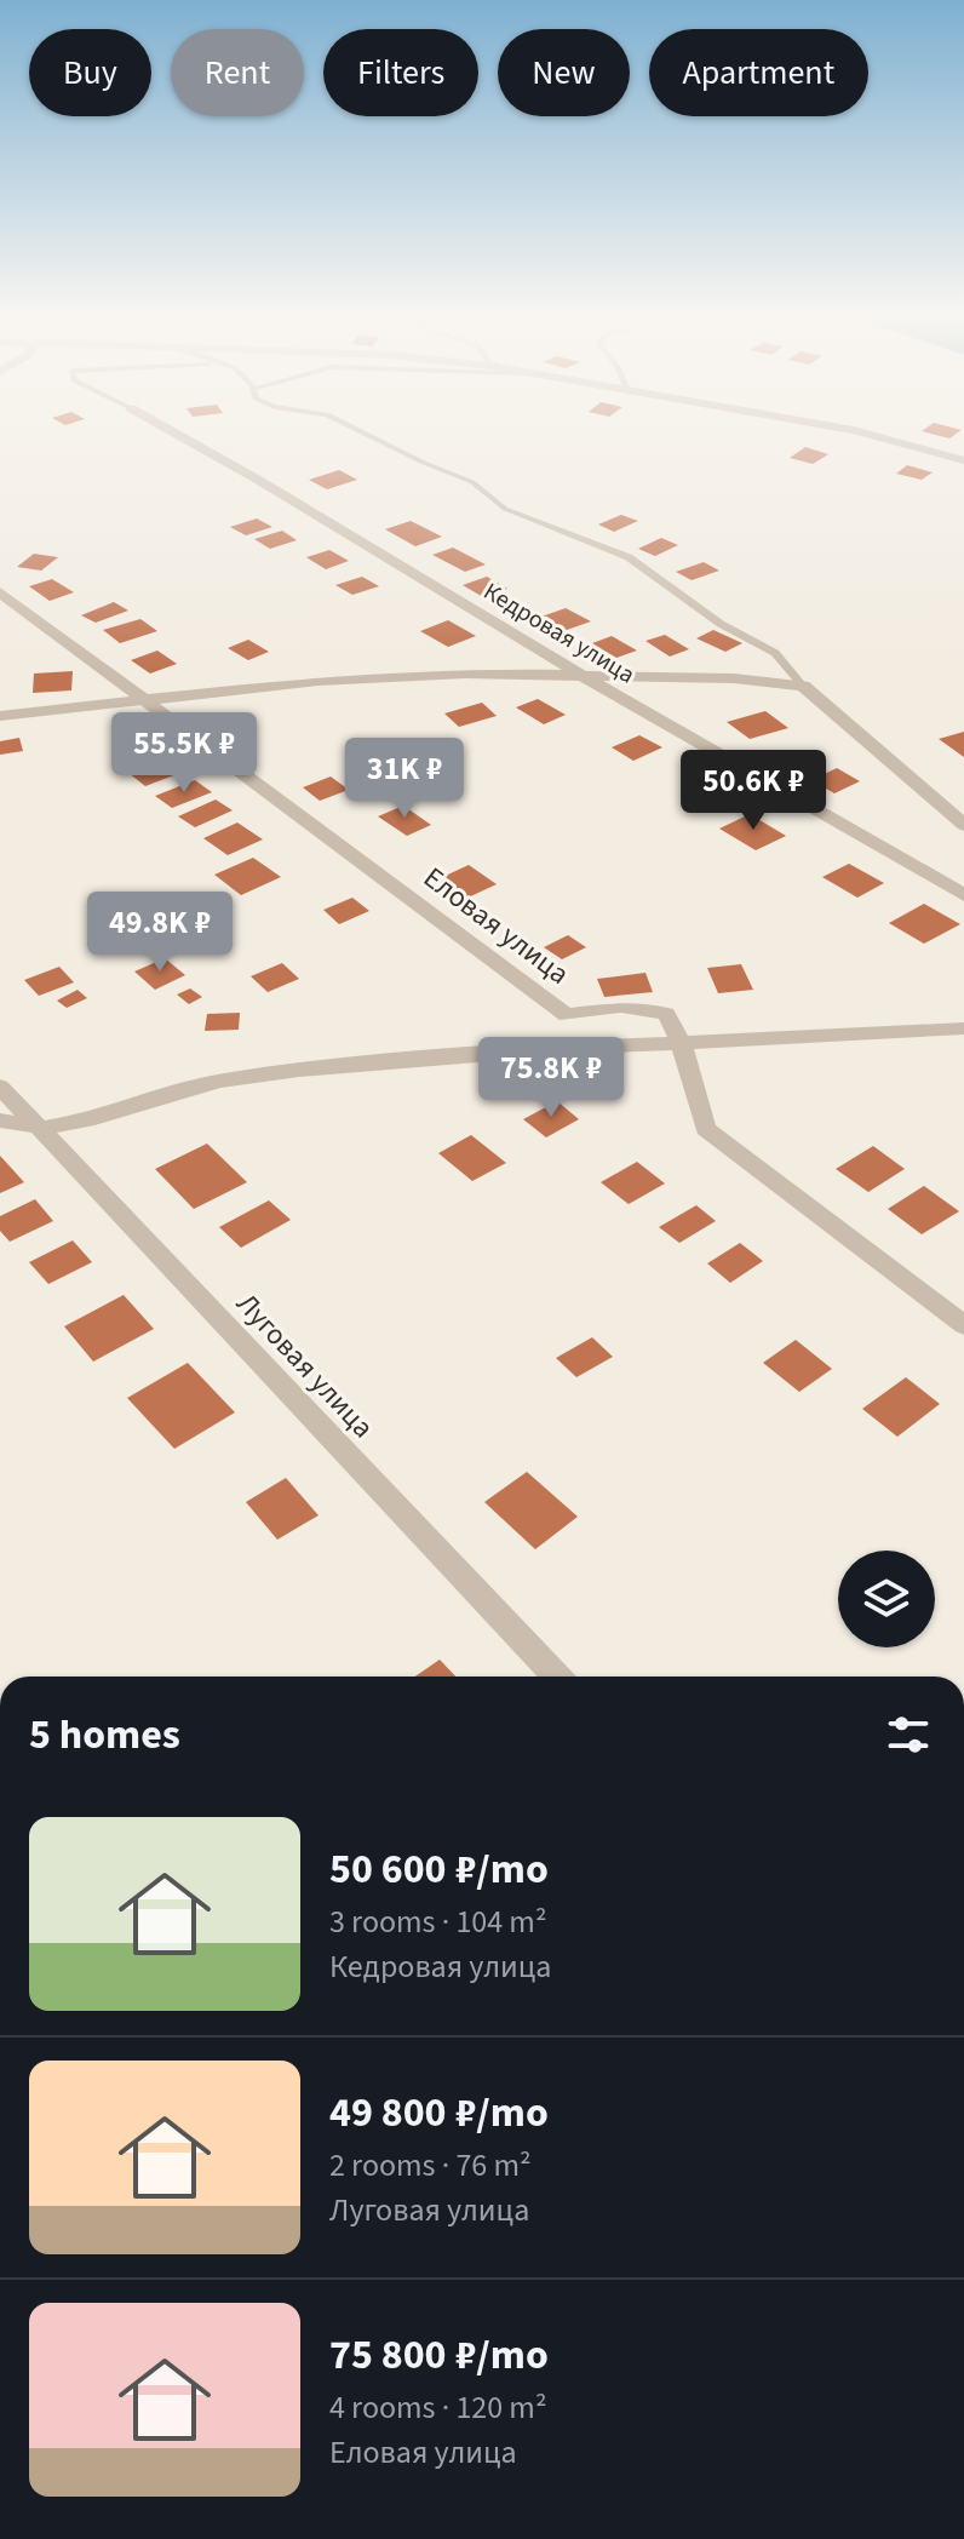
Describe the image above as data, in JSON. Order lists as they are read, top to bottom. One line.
{"streets":{"street":["Кедровая улица","Еловая улица","Луговая улица"]},"page":{"chip":["Buy","Rent","Filters","New","Apartment"],"price":["55.5K ₽","31K ₽","50.6K ₽","49.8K ₽","75.8K ₽"],"heading":"5 homes","list":[{"name":"50 600 ₽/mo","note":"3 rooms · 104 m² · Кедровая улица"},{"name":"49 800 ₽/mo","note":"2 rooms · 76 m² · Луговая улица"},{"name":"75 800 ₽/mo","note":"4 rooms · 120 m² · Еловая улица"}]}}
